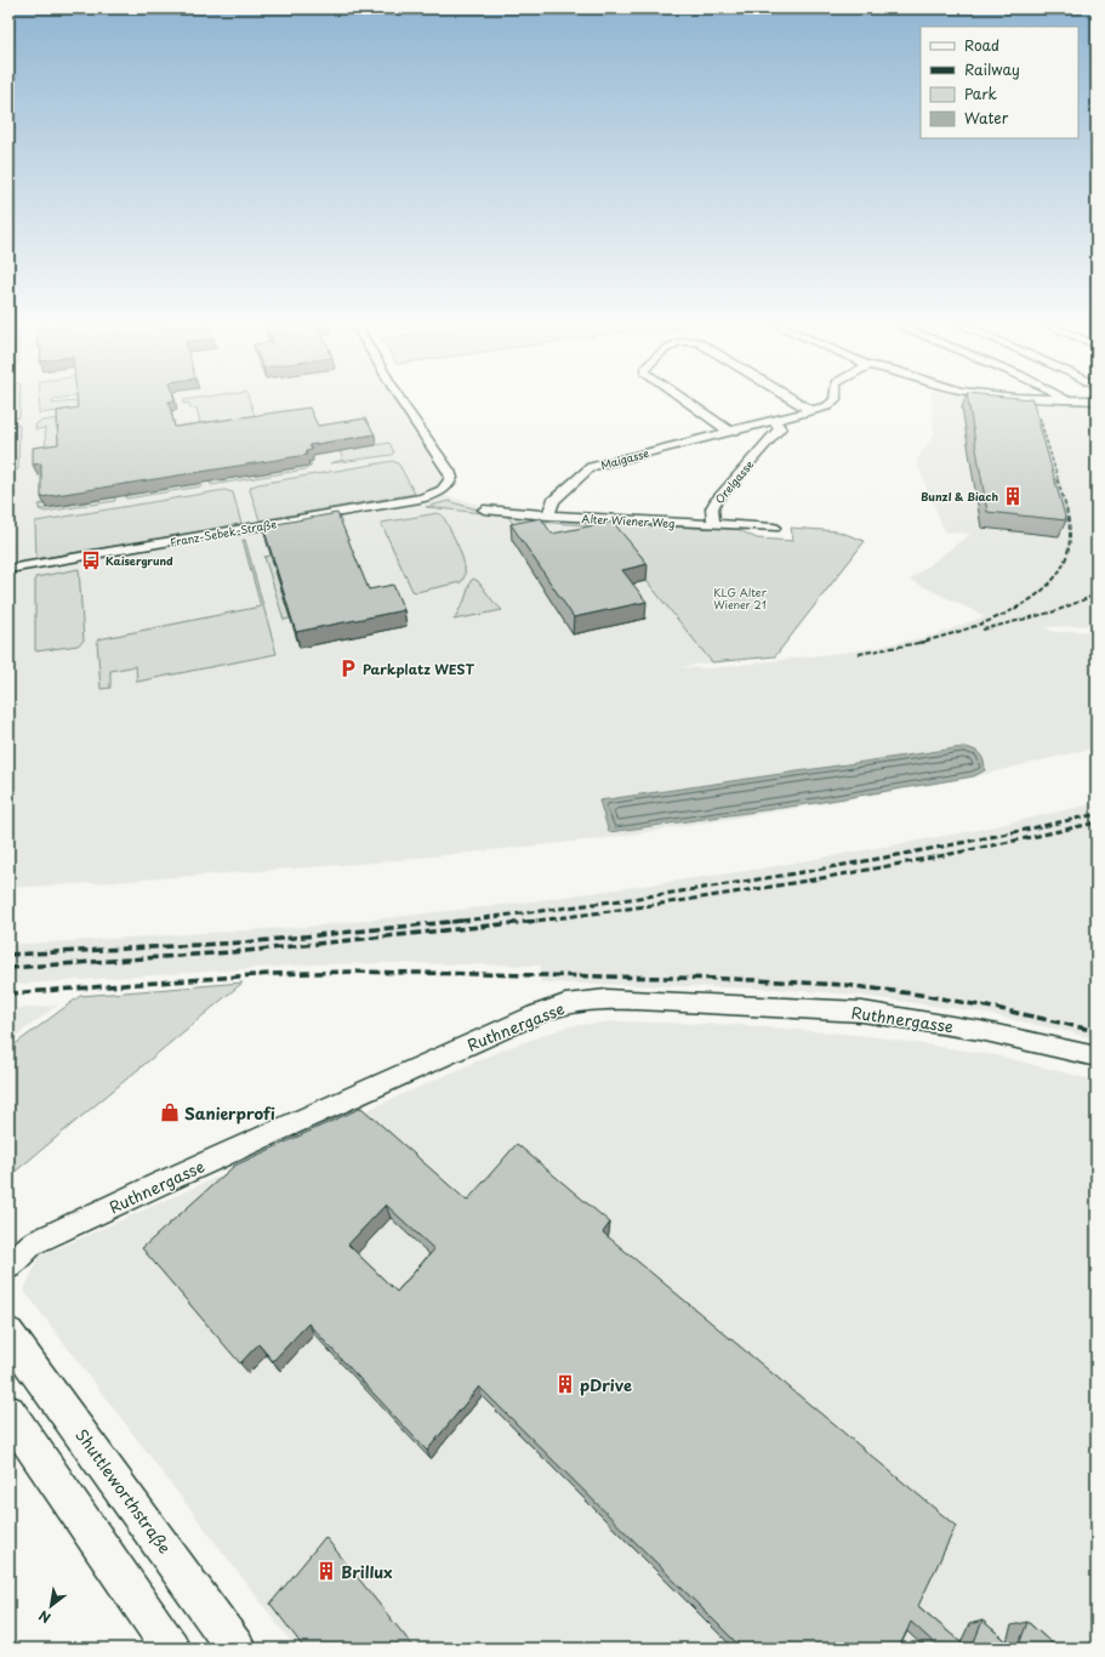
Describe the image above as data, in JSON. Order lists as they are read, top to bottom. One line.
{"streets":{"main road":["Shuttleworthstraße"],"street":["Maigasse","Orelgasse","Alter Wiener Weg","Franz-Sebek-Straße","Ruthnergasse"]},"crossings":[["Maigasse","Orelgasse"],["Maigasse","Alter Wiener Weg"],["Orelgasse","Alter Wiener Weg"]],"parks":["KLG Alter Wiener 21"],"places":{"building":["Bunzl & Biach","pDrive","Brillux"],"bus stop":["Kaisergrund"],"parking":["Parkplatz WEST"],"shop":["Sanierprofi"]},"legend":["Road","Railway","Park","Water"],"north":"bottom left"}
